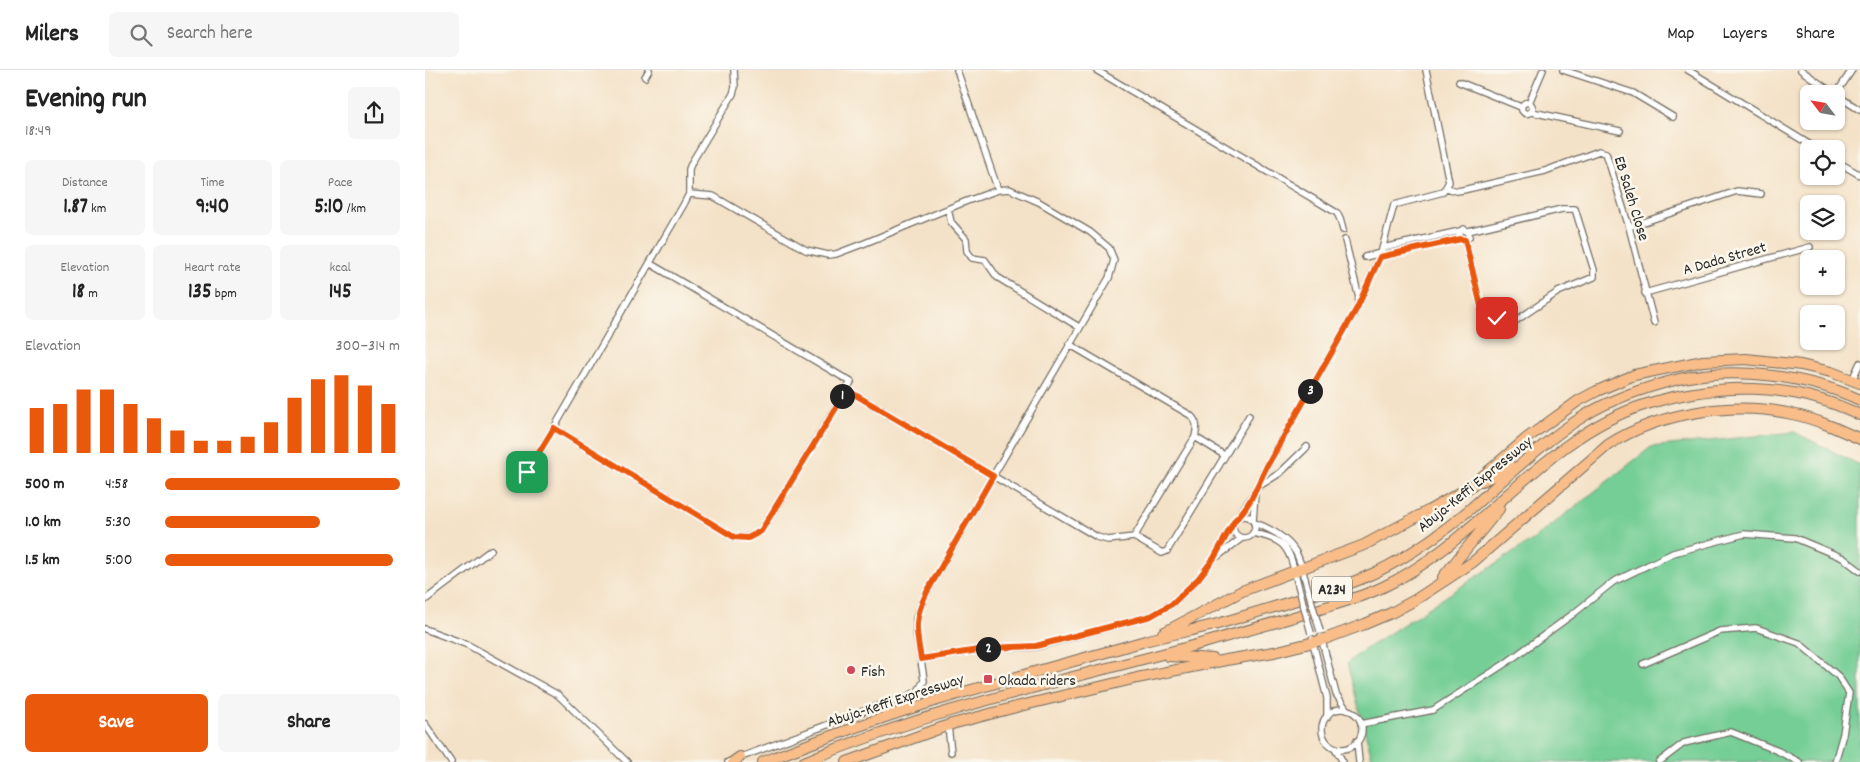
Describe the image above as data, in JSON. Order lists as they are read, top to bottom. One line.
{"streets":{"highway":["Abuja-Keffi Expressway","A234"],"street":["EB Saleh Close","A Dada Street"]},"crossings":[["EB Saleh Close","A Dada Street"]],"places":{"other":["Fish"],"transit":["Okada riders"]},"north":"top left","page":{"header":"Milers","search":"Search here","nav":["Map","Layers","Share"],"heading":["Evening run","18:49"],"map_buttons":["+","−"],"stats":[["Distance","1.87 km"],["Time","9:40"],["Pace","5:10 /km"],["Elevation","18 m"],["Heart rate","135 bpm"],["kcal","145"]],"chart":["Elevation","300–314 m"],"pins":["3","1","2"],"list":[{"name":"500 m","note":"4:58"},{"name":"1.0 km","note":"5:30"},{"name":"1.5 km","note":"5:00"}],"buttons":["Save","Share"]}}
